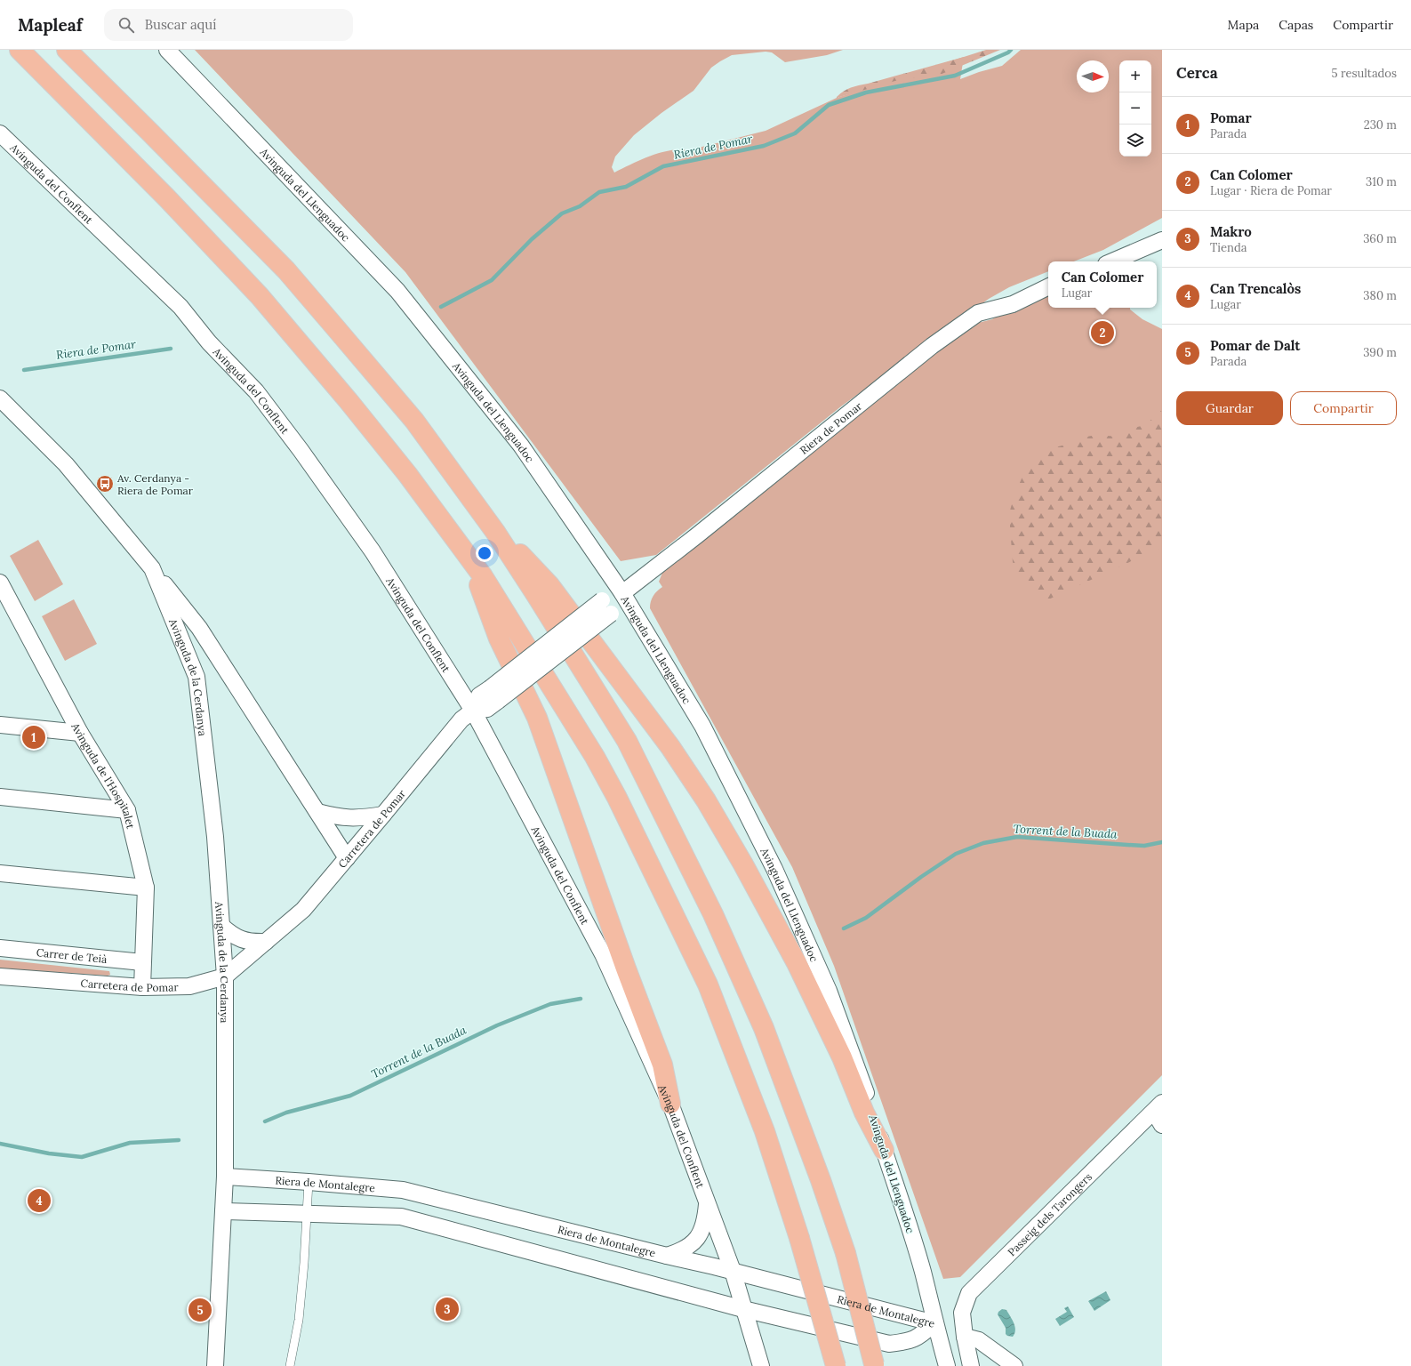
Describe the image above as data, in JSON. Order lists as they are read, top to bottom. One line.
{"streets":{"street":["Avinguda del Conflent","Avinguda del Llenguadoc","Riera de Pomar","Avinguda de la Cerdanya","Avinguda de l'Hospitalet","Carretera de Pomar","Carrer de Teià","Riera de Montalegre","Passeig dels Tarongers"]},"crossings":[["Avinguda del Conflent","Carretera de Pomar"],["Avinguda del Conflent","Riera de Montalegre"],["Avinguda del Llenguadoc","Riera de Pomar"],["Avinguda del Llenguadoc","Carretera de Pomar"],["Avinguda del Llenguadoc","Riera de Montalegre"],["Riera de Pomar","Carretera de Pomar"],["Avinguda de la Cerdanya","Carretera de Pomar"],["Avinguda de la Cerdanya","Riera de Montalegre"],["Avinguda de l'Hospitalet","Carretera de Pomar"],["Avinguda de l'Hospitalet","Carrer de Teià"]],"water":["Riera de Pomar","Torrent de la Buada"],"places":{"bus stop":["Av. Cerdanya - Riera de Pomar"]},"north":"right","page":{"header":"Mapleaf","search":"Buscar aquí","nav":["Mapa","Capas","Compartir"],"heading":["Cerca","5 resultados"],"map_buttons":["+","−"],"list":[{"mark":"1","name":"Pomar","note":"Parada","value":"230 m"},{"mark":"2","name":"Can Colomer","note":"Lugar · Riera de Pomar","value":"310 m"},{"mark":"3","name":"Makro","note":"Tienda","value":"360 m"},{"mark":"4","name":"Can Trencalòs","note":"Lugar","value":"380 m"},{"mark":"5","name":"Pomar de Dalt","note":"Parada","value":"390 m"}],"popup":["Can Colomer","Lugar"],"pins":["2","1","4","3","5"],"buttons":["Guardar","Compartir"]}}
